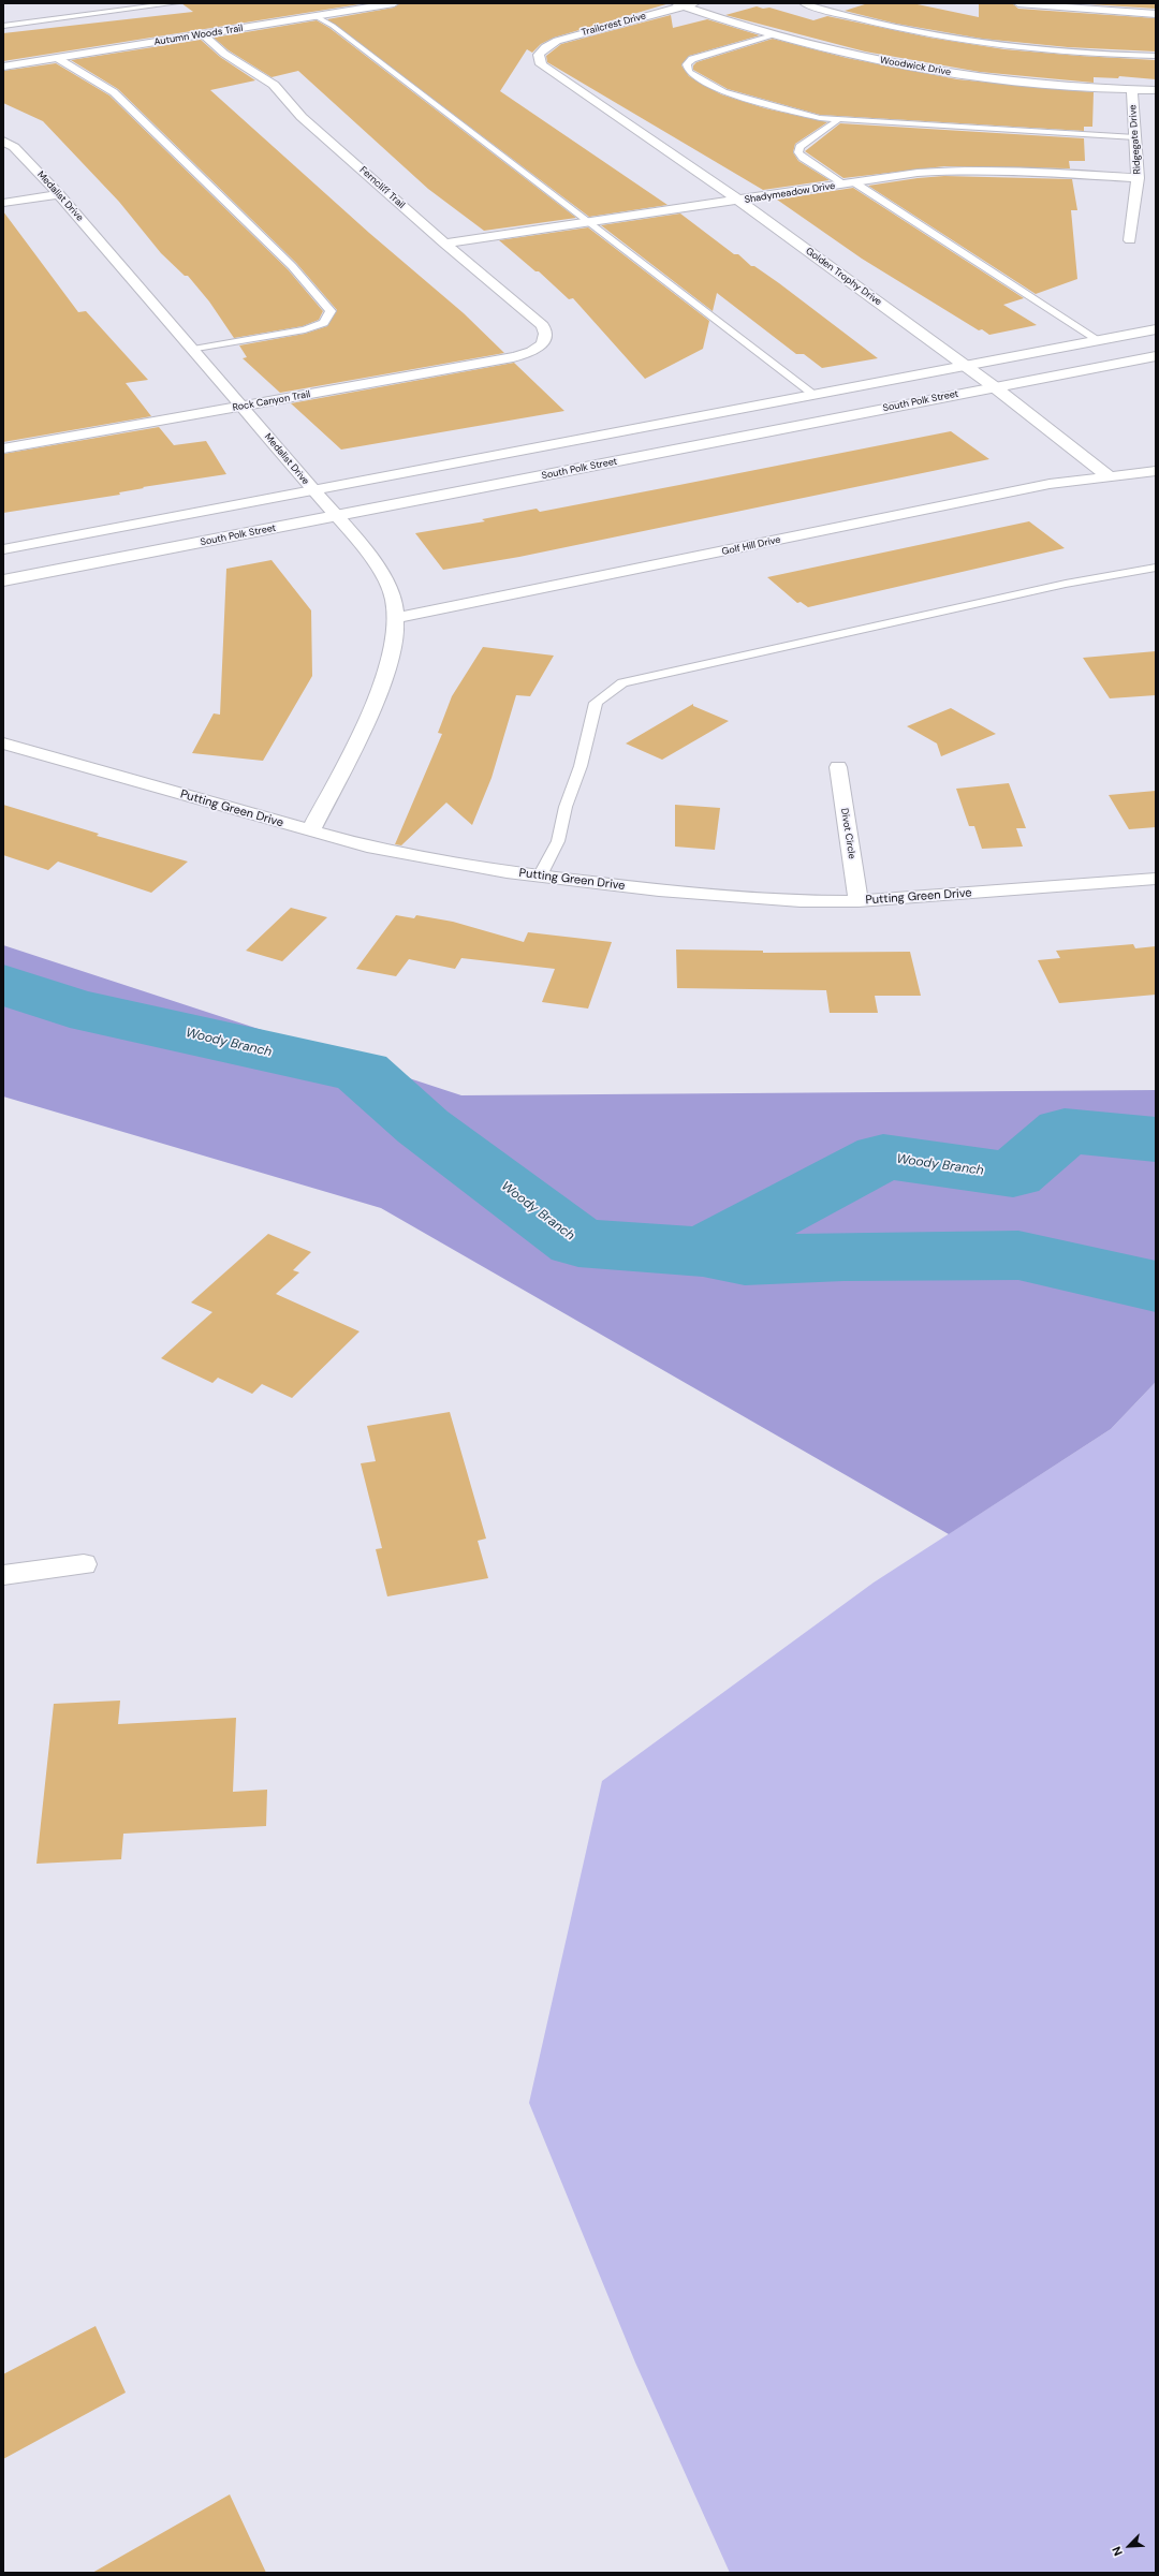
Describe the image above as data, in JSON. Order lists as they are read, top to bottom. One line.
{"streets":{"street":["Trailcrest Drive","Autumn Woods Trail","Woodwick Drive","Ridgegate Drive","Ferncliff Trail","Shadymeadow Drive","Medalist Drive","Golden Trophy Drive","Rock Canyon Trail","South Polk Street","Golf Hill Drive","Putting Green Drive","Divot Circle"]},"crossings":[["Trailcrest Drive","Woodwick Drive"],["Trailcrest Drive","Golden Trophy Drive"],["Autumn Woods Trail","Ferncliff Trail"],["Woodwick Drive","Ridgegate Drive"],["Ridgegate Drive","Shadymeadow Drive"],["Ferncliff Trail","Shadymeadow Drive"],["Ferncliff Trail","Rock Canyon Trail"],["Shadymeadow Drive","Golden Trophy Drive"],["Medalist Drive","Rock Canyon Trail"],["Medalist Drive","South Polk Street"],["Medalist Drive","Golf Hill Drive"],["Medalist Drive","Putting Green Drive"],["Golden Trophy Drive","South Polk Street"],["Golden Trophy Drive","Golf Hill Drive"],["Putting Green Drive","Divot Circle"]],"water":["Woody Branch"],"north":"bottom left"}
